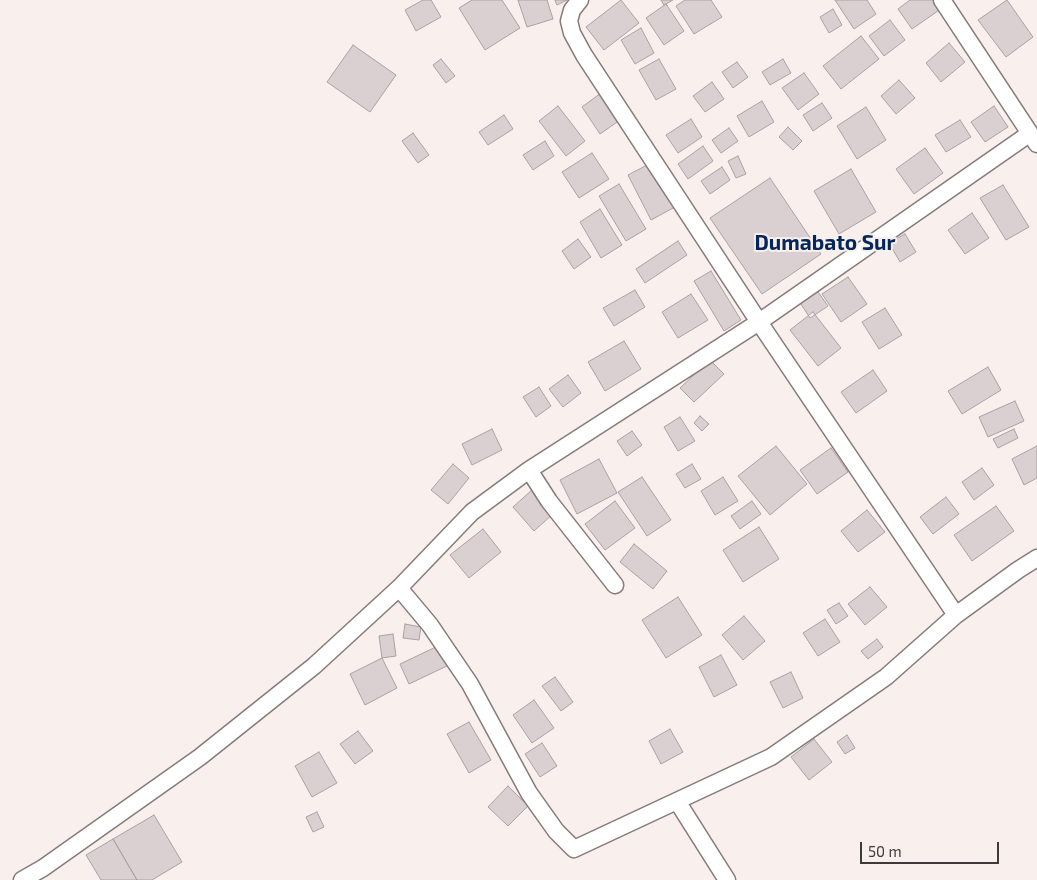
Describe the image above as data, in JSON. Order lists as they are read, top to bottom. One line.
{"districts":["Dumabato Sur"],"scale_bar":"50 m"}
